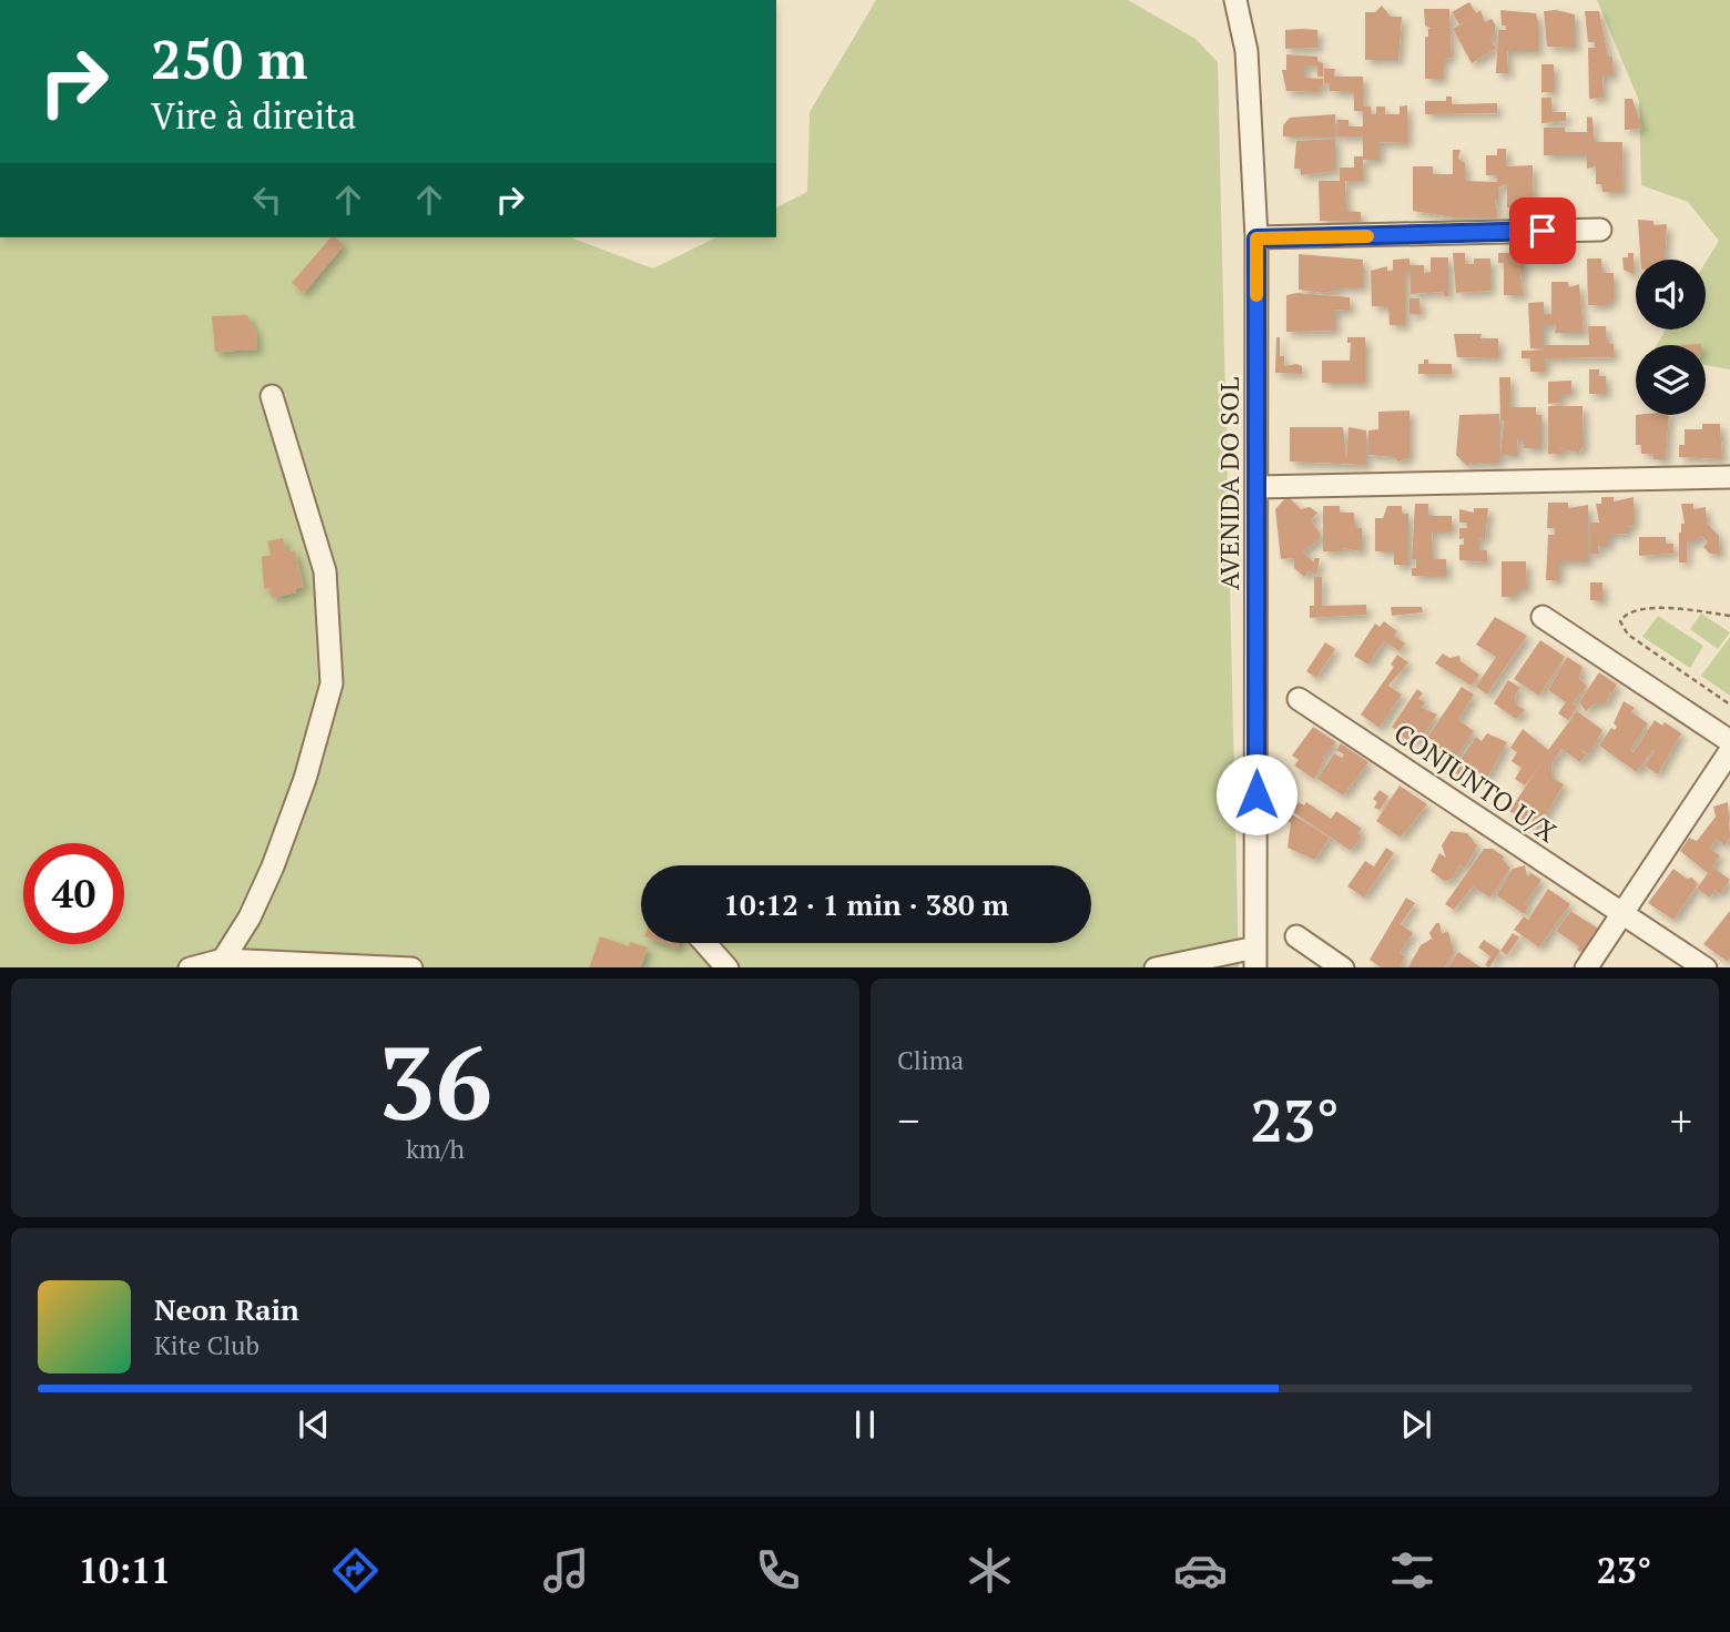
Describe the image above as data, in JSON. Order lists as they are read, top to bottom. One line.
{"streets":{"street":["AVENIDA DO SOL","CONJUNTO U/X"]},"page":{"turn":["250 m","Vire à direita"],"limit":"40","trip":"10:12 · 1 min · 380 m","tile":[["36","km/h"],"Clima"],"heat":["−","23°","+"],"song":["Neon Rain","Kite Club"],"tabs":["10:11","23°"]}}
